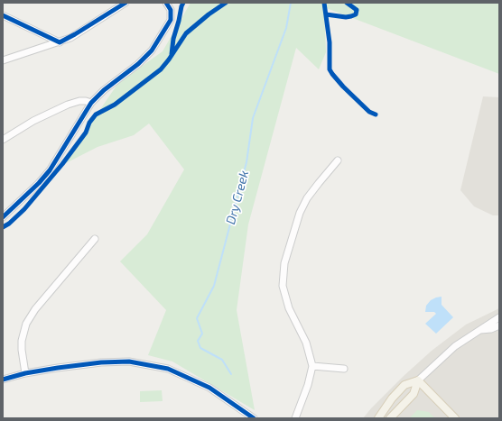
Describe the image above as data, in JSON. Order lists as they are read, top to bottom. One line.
{"water":["Dry Creek"]}
